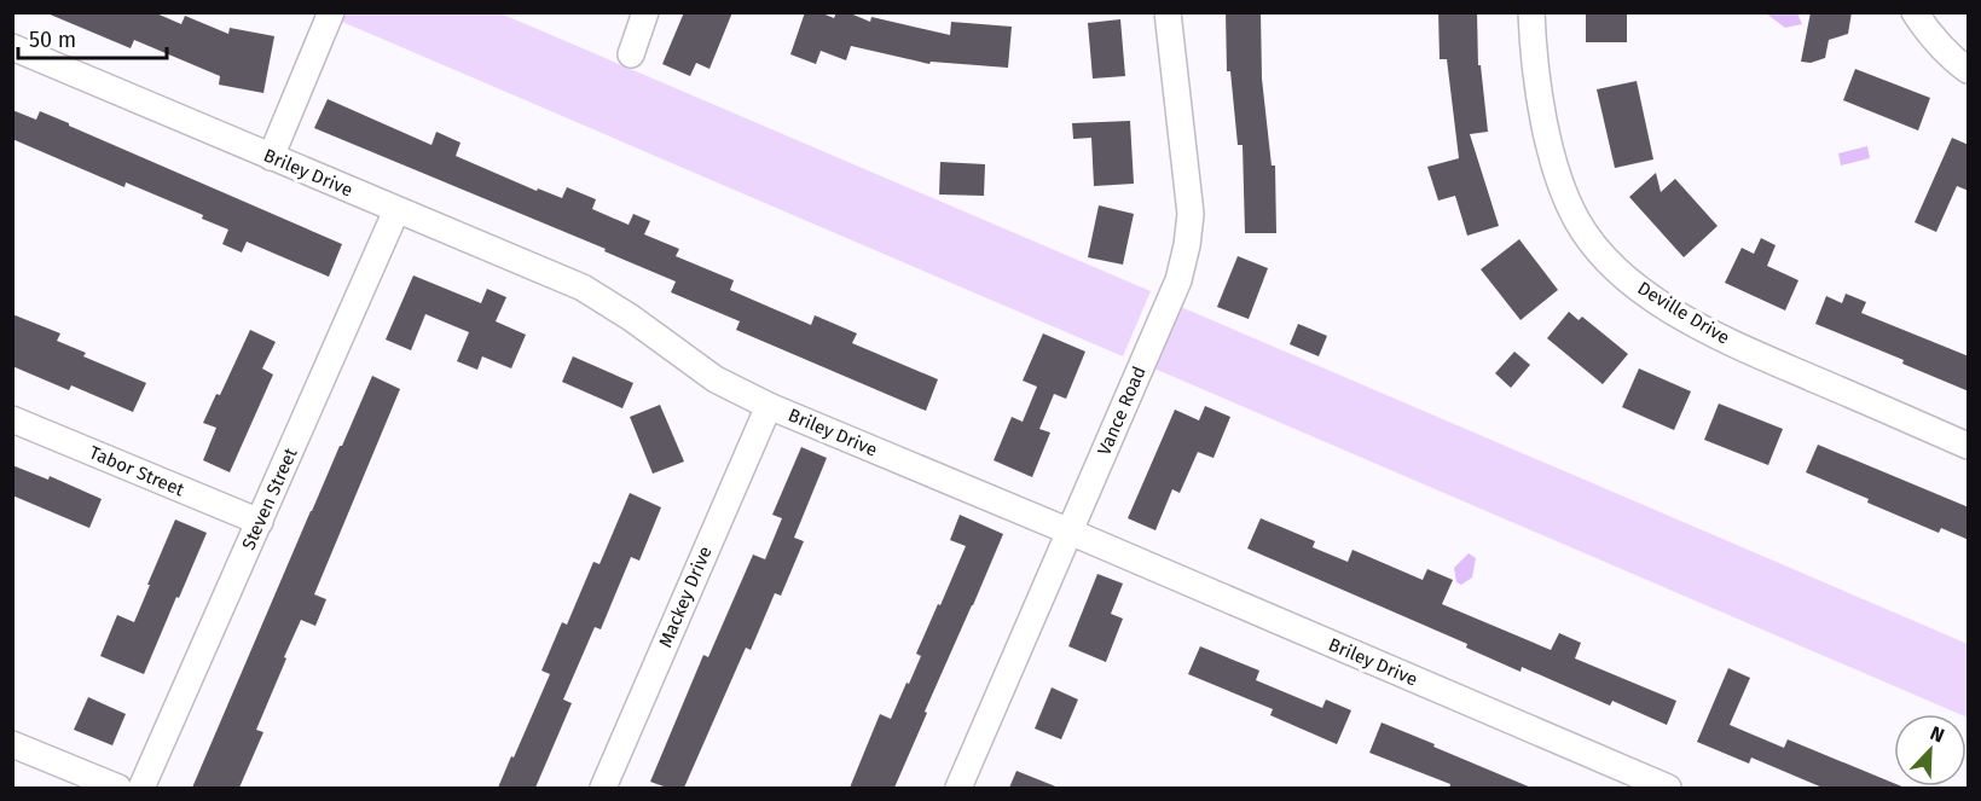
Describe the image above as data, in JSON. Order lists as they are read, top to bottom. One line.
{"streets":{"street":["Briley Drive","Deville Drive","Vance Road","Tabor Street","Steven Street","Mackey Drive"]},"crossings":[["Briley Drive","Vance Road"],["Briley Drive","Steven Street"],["Briley Drive","Mackey Drive"],["Tabor Street","Steven Street"]],"scale_bar":"50 m","north":"top right"}
